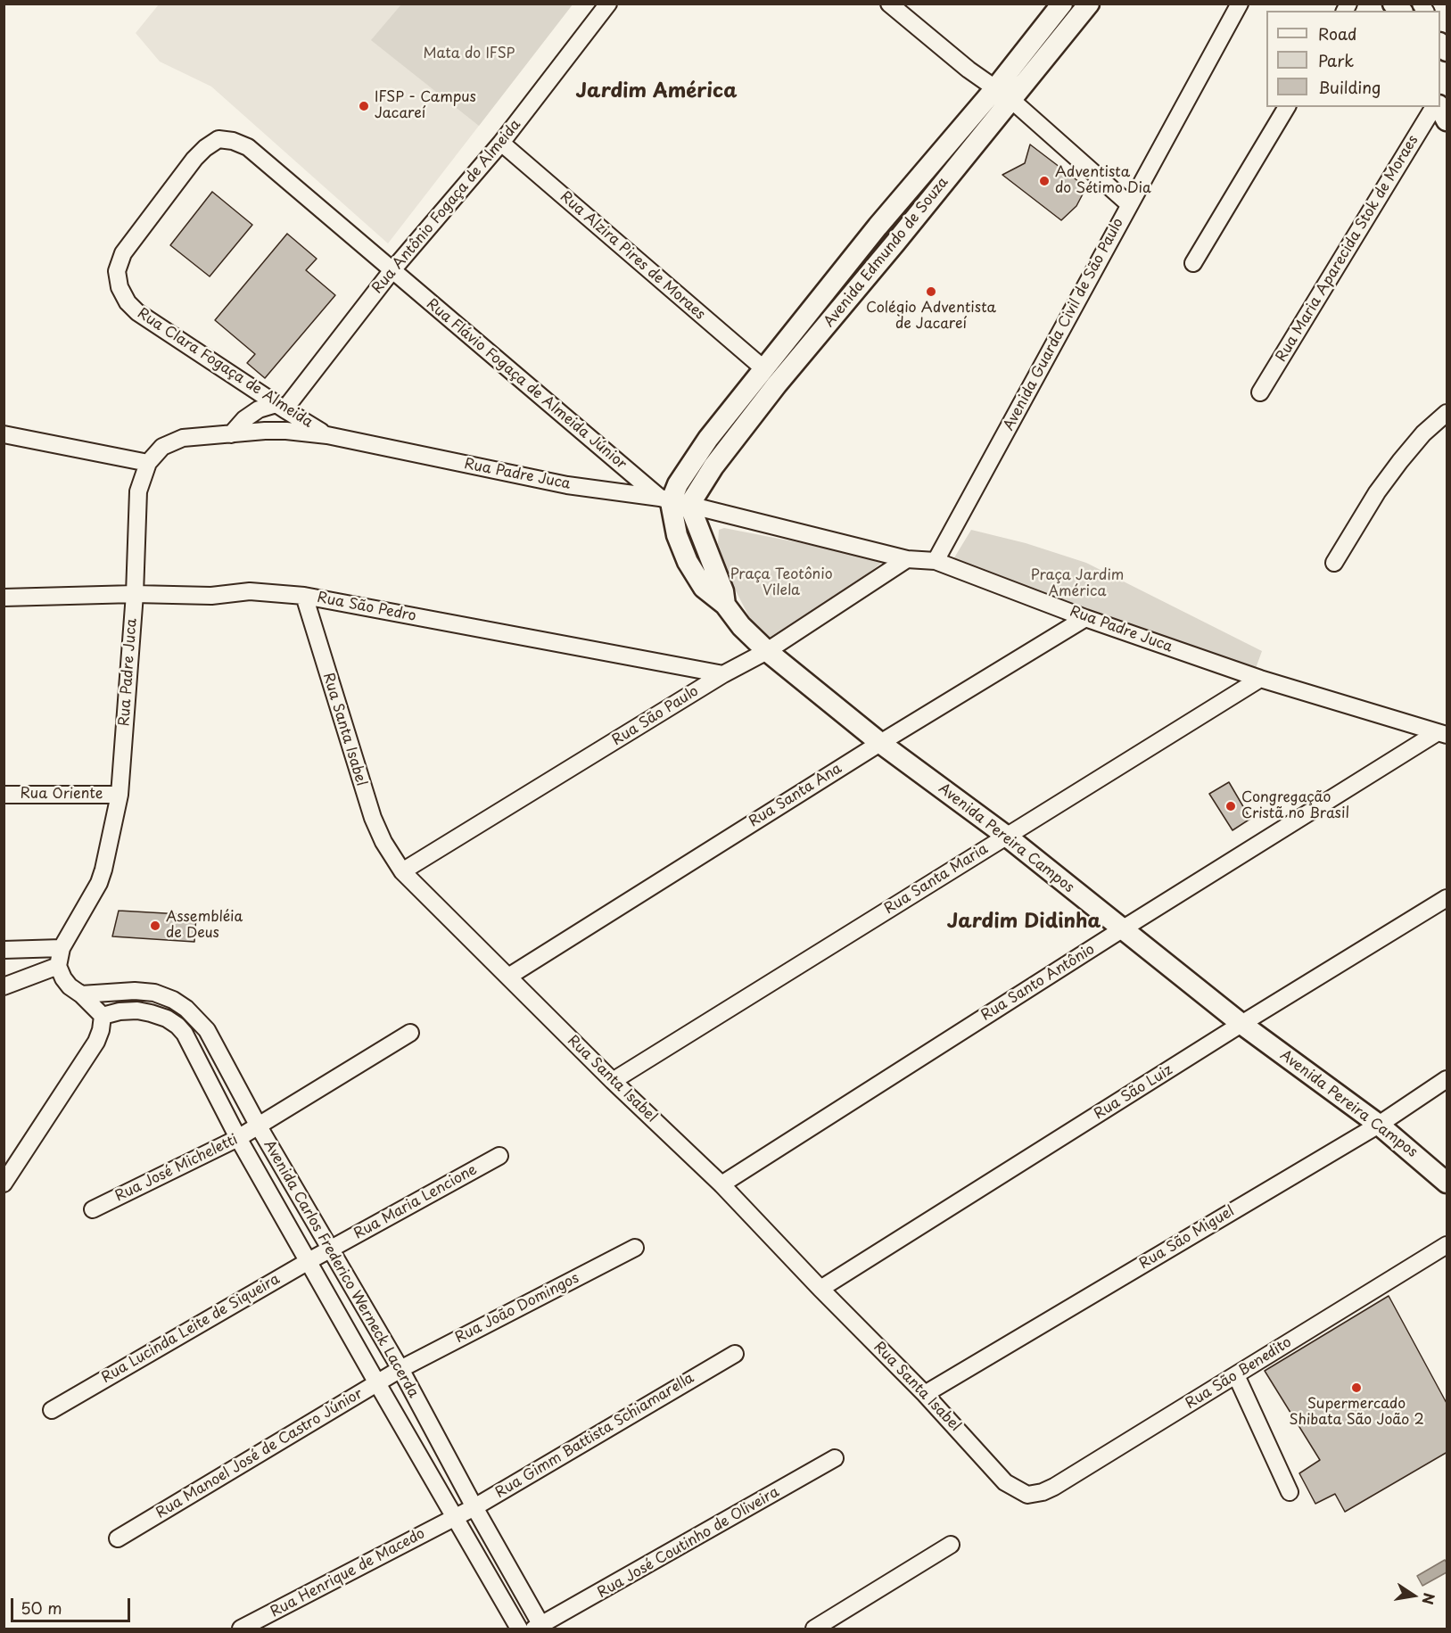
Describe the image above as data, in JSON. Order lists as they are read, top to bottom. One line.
{"streets":{"main road":["Avenida Edmundo de Souza","Avenida Pereira Campos"],"street":["Rua Antônio Fogaça de Almeida","Rua Maria Aparecida Stok de Moraes","Rua Alzira Pires de Moraes","Avenida Guarda Civil de São Paulo","Rua Clara Fogaça de Almeida","Rua Flávio Fogaça de Almeida Júnior","Rua Padre Juca","Rua São Pedro","Rua São Paulo","Rua Santa Isabel","Rua Oriente","Rua Santa Ana","Rua Santa Maria","Rua Santo Antônio","Rua São Luiz","Rua José Micheletti","Rua Maria Lencione","Rua São Miguel","Avenida Carlos Frederico Werneck Lacerda","Rua João Domingos","Rua Lucinda Leite de Siqueira","Rua São Benedito","Rua Gimm Battista Schiamarella","Rua Manoel José de Castro Júnior","Rua José Coutinho de Oliveira","Rua Henrique de Macedo"]},"crossings":[["Rua Antônio Fogaça de Almeida","Rua Alzira Pires de Moraes"],["Rua Antônio Fogaça de Almeida","Rua Clara Fogaça de Almeida"],["Rua Antônio Fogaça de Almeida","Rua Flávio Fogaça de Almeida Júnior"],["Avenida Edmundo de Souza","Rua Alzira Pires de Moraes"],["Avenida Edmundo de Souza","Rua Flávio Fogaça de Almeida Júnior"],["Avenida Edmundo de Souza","Rua Padre Juca"],["Avenida Edmundo de Souza","Avenida Pereira Campos"],["Avenida Guarda Civil de São Paulo","Rua Padre Juca"],["Rua Clara Fogaça de Almeida","Rua Flávio Fogaça de Almeida Júnior"],["Rua Clara Fogaça de Almeida","Rua Padre Juca"],["Rua Flávio Fogaça de Almeida Júnior","Rua Padre Juca"],["Rua Flávio Fogaça de Almeida Júnior","Avenida Pereira Campos"],["Rua Padre Juca","Rua São Pedro"],["Rua Padre Juca","Rua São Paulo"],["Rua Padre Juca","Rua Oriente"],["Rua Padre Juca","Rua Santa Ana"],["Rua Padre Juca","Avenida Pereira Campos"],["Rua Padre Juca","Rua Santa Maria"],["Rua Padre Juca","Rua Santo Antônio"],["Rua São Pedro","Rua São Paulo"],["Rua São Pedro","Rua Santa Isabel"],["Rua São Paulo","Rua Santa Isabel"],["Rua São Paulo","Avenida Pereira Campos"],["Rua Santa Isabel","Rua Santa Ana"],["Rua Santa Isabel","Rua Santa Maria"],["Rua Santa Isabel","Rua Santo Antônio"],["Rua Santa Isabel","Rua São Luiz"],["Rua Santa Isabel","Rua São Miguel"],["Rua Santa Isabel","Rua São Benedito"],["Rua Santa Ana","Avenida Pereira Campos"],["Avenida Pereira Campos","Rua Santa Maria"],["Avenida Pereira Campos","Rua Santo Antônio"],["Avenida Pereira Campos","Rua São Luiz"],["Avenida Pereira Campos","Rua São Miguel"],["Rua José Micheletti","Avenida Carlos Frederico Werneck Lacerda"],["Rua Maria Lencione","Avenida Carlos Frederico Werneck Lacerda"],["Rua Maria Lencione","Rua Lucinda Leite de Siqueira"],["Avenida Carlos Frederico Werneck Lacerda","Rua João Domingos"],["Avenida Carlos Frederico Werneck Lacerda","Rua Lucinda Leite de Siqueira"],["Avenida Carlos Frederico Werneck Lacerda","Rua Gimm Battista Schiamarella"],["Avenida Carlos Frederico Werneck Lacerda","Rua Manoel José de Castro Júnior"],["Avenida Carlos Frederico Werneck Lacerda","Rua José Coutinho de Oliveira"],["Avenida Carlos Frederico Werneck Lacerda","Rua Henrique de Macedo"],["Rua João Domingos","Rua Manoel José de Castro Júnior"],["Rua Gimm Battista Schiamarella","Rua Henrique de Macedo"]],"districts":["Jardim América","Jardim Didinha"],"parks":["Mata do IFSP","Praça Teotônio Vilela","Praça Jardim América"],"places":["IFSP - Campus Jacareí","Adventista do Sétimo Dia","Colégio Adventista de Jacareí","Congregação Cristã no Brasil","Assembléia de Deus","Supermercado Shibata São João 2"],"legend":["Road","Park","Building"],"scale_bar":"50 m","north":"right"}
